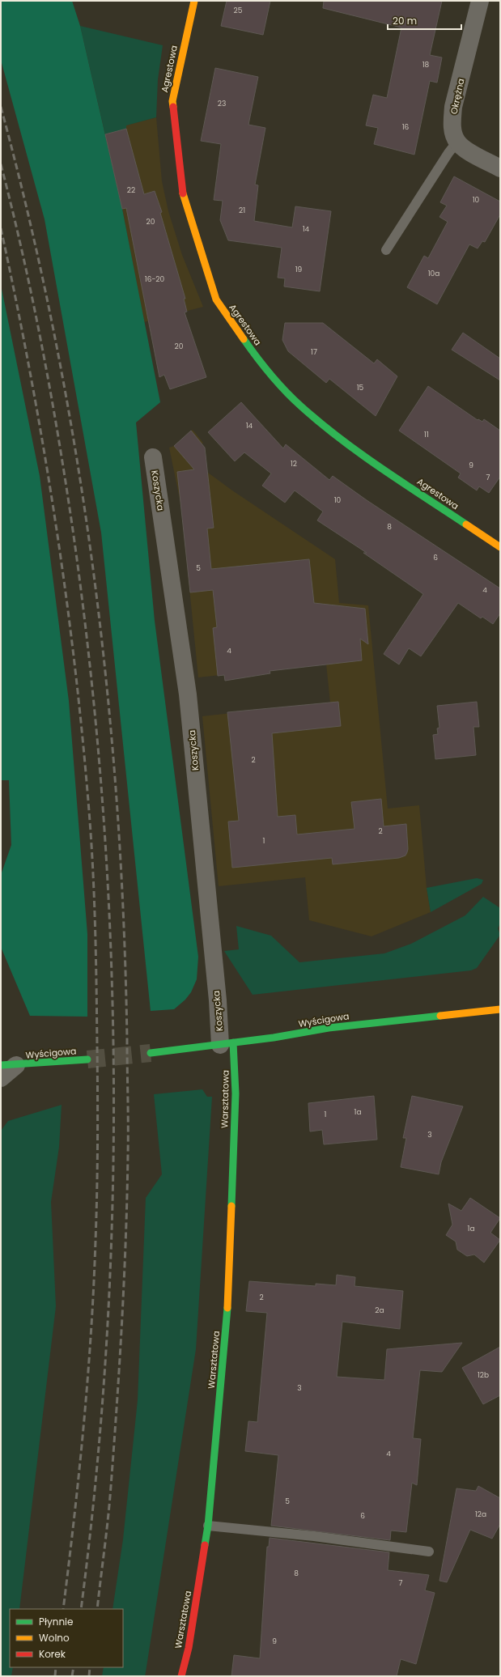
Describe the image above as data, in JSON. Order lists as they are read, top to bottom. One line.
{"streets":{"street":["Agrestowa","Okrężna","Koszycka","Wyścigowa","Warsztatowa"]},"crossings":[["Koszycka","Wyścigowa"],["Koszycka","Warsztatowa"],["Wyścigowa","Warsztatowa"]],"house_numbers":["25","18","23","16","22","10","21","20","14","19","10a","16-20","20","17","15","14","11","12","9","7","10","8","6","5","4","4","2","2","1","1a","1","3","1a","2","2a","12b","3","4","5","12a","6","8","7","9"],"legend":["Płynnie","Wolno","Korek"],"scale_bar":"20 m"}
